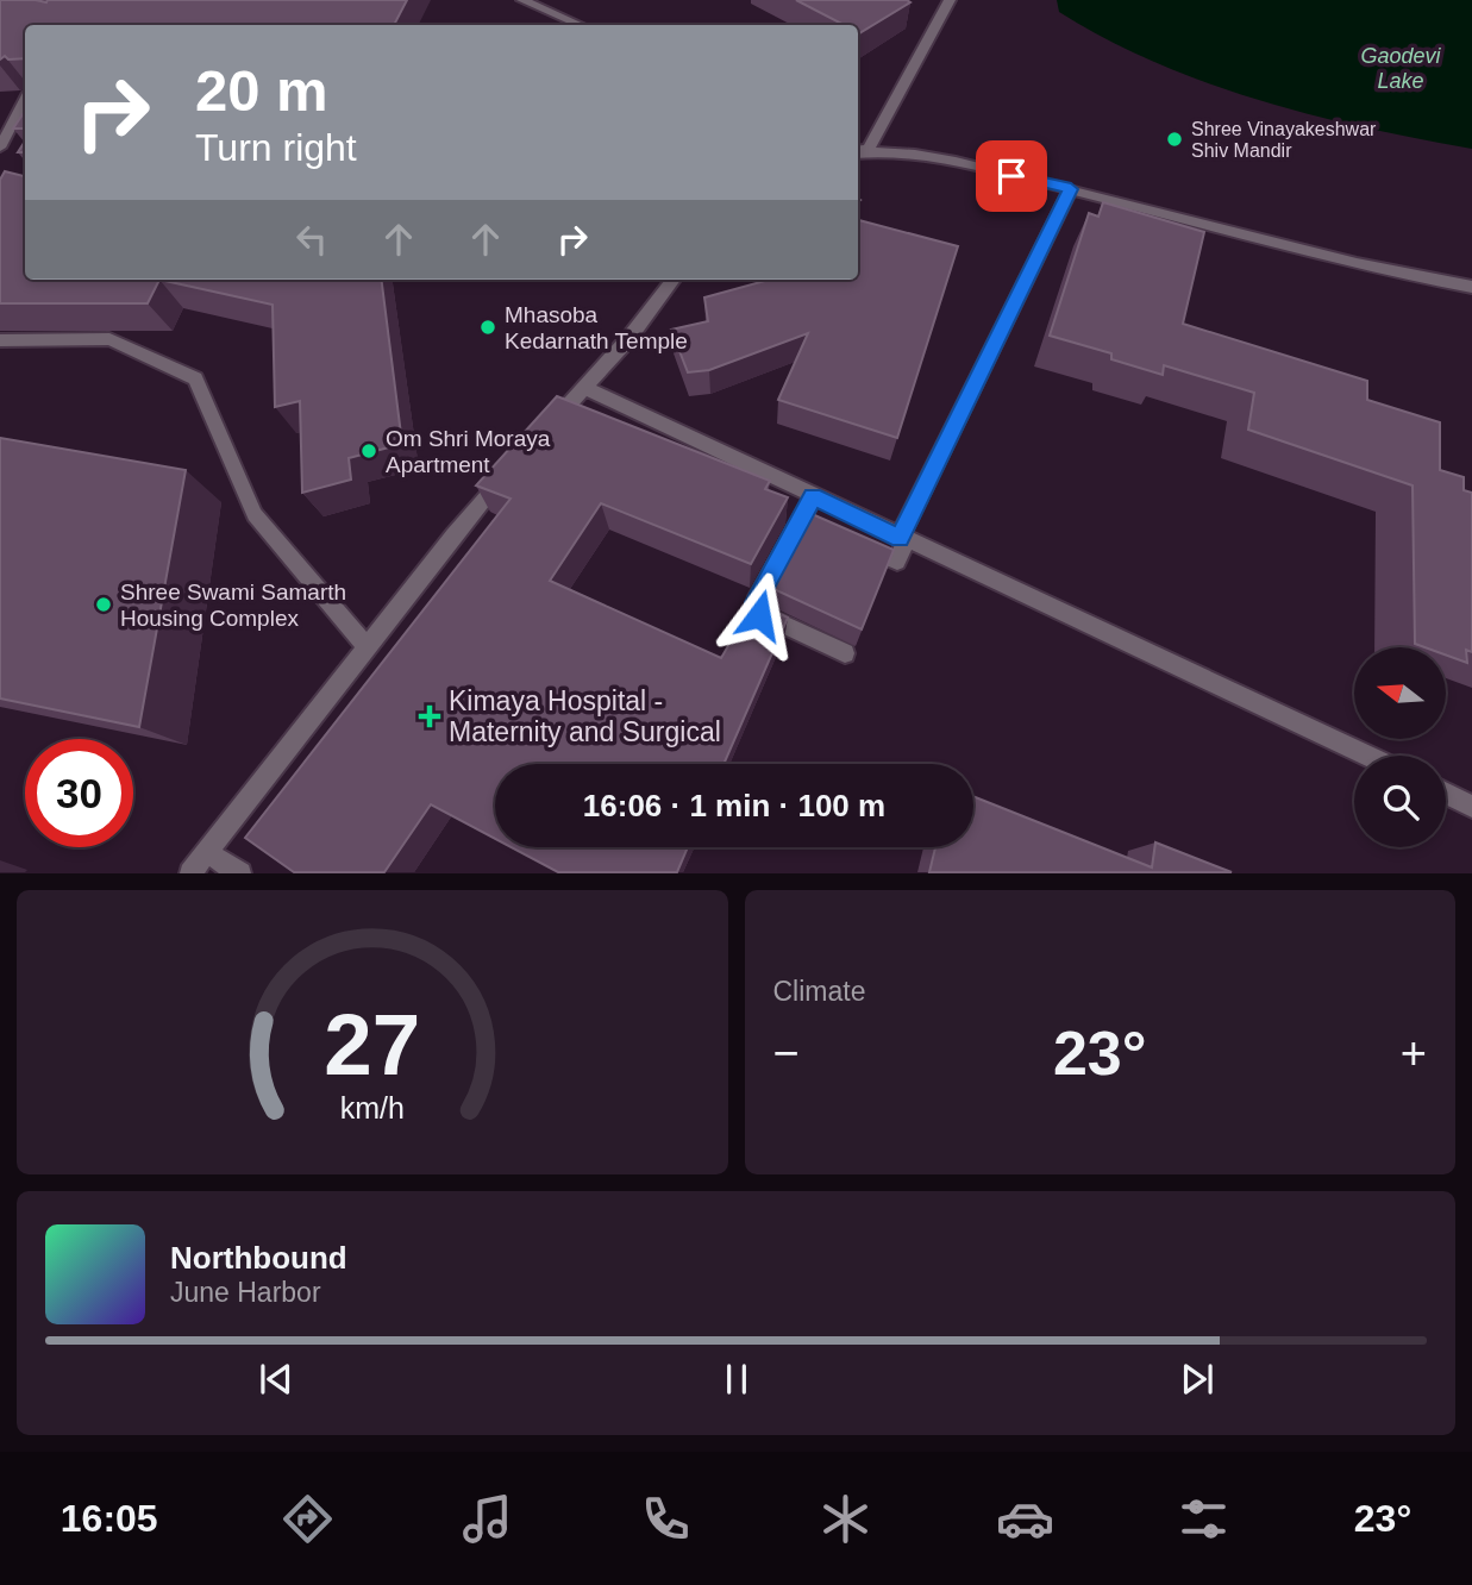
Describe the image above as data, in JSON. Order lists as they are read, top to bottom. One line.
{"water":["Gaodevi Lake"],"places":{"other":["Shree Vinayakeshwar Shiv Mandir","Mhasoba Kedarnath Temple","Om Shri Moraya Apartment","Shree Swami Samarth Housing Complex"],"health":["Kimaya Hospital - Maternity and Surgical"]},"north":"left","page":{"turn":["20 m","Turn right"],"limit":"30","trip":"16:06 · 1 min · 100 m","tile":"Climate","heat":["−","23°","+"],"song":["Northbound","June Harbor"],"tabs":["16:05","23°"],"gauge":["27","km/h"]}}
